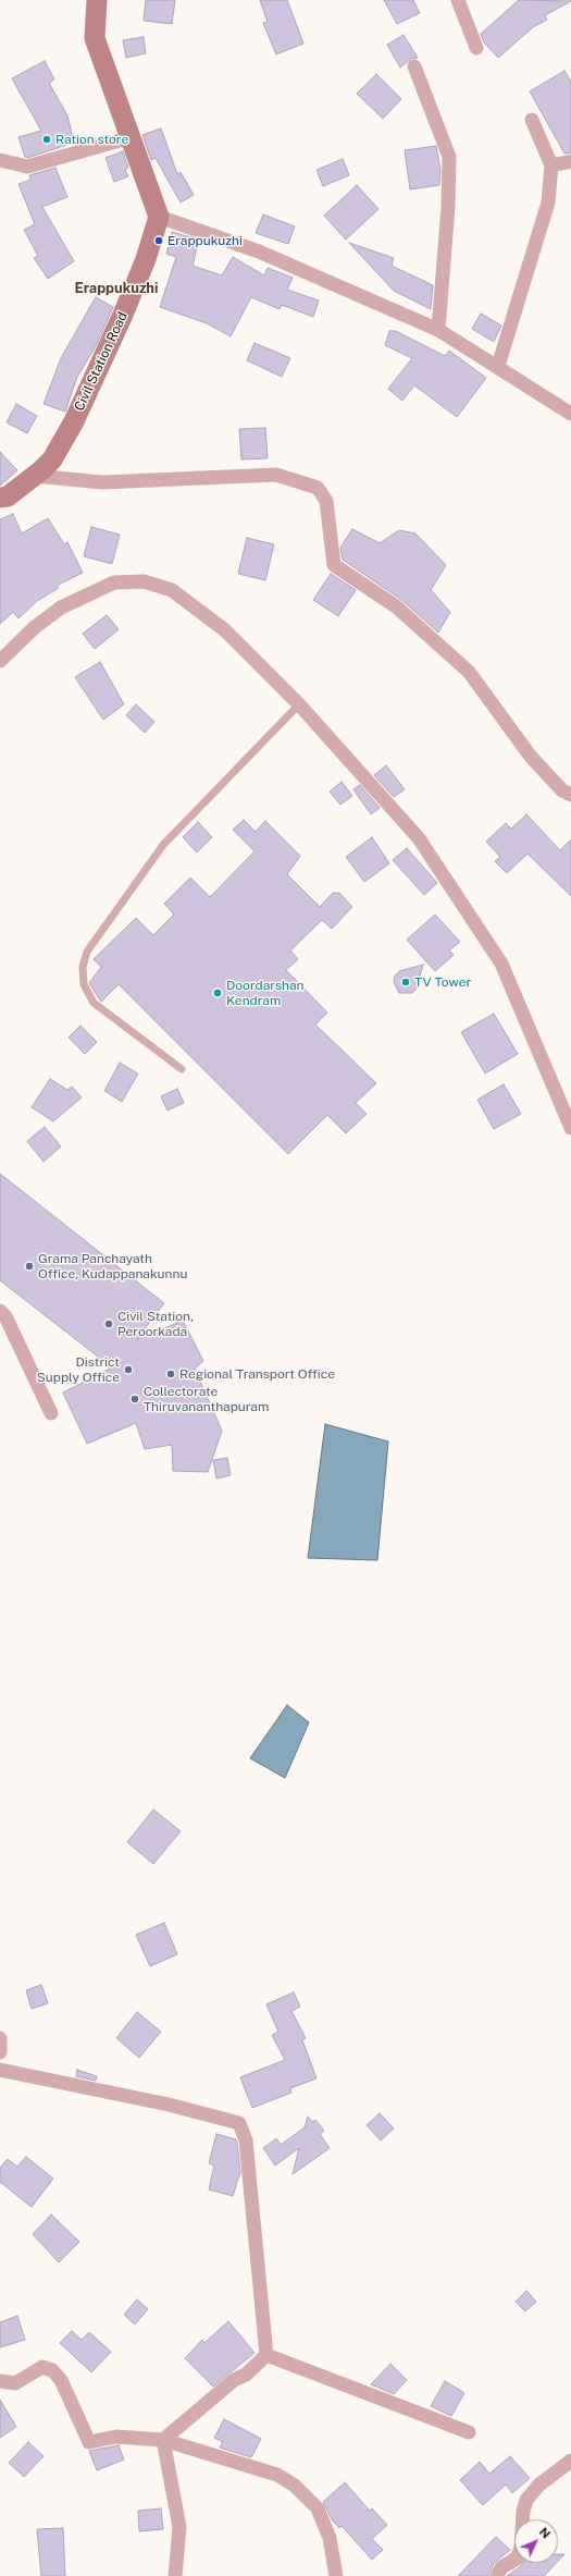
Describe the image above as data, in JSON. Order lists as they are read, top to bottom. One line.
{"streets":{"main road":["Civil Station Road"]},"districts":["Erappukuzhi"],"places":["Ration store","Erappukuzhi","TV Tower","Doordarshan Kendram","Grama Panchayath Office, Kudappanakunnu","Civil Station, Peroorkada","District Supply Office","Regional Transport Office","Collectorate Thiruvananthapuram"],"north":"top right"}
